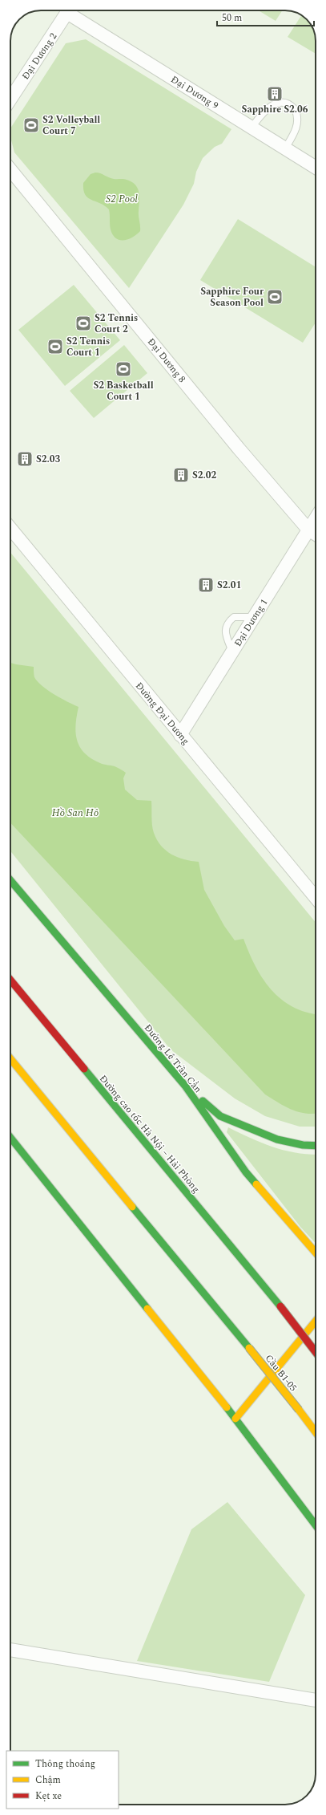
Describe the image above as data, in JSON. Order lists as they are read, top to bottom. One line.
{"streets":{"main road":["Đường Lê Trần Cẩn","Đường cao tốc Hà Nội – Hải Phòng","Cầu B1-05"],"street":["Đại Dương 2","Đại Dương 9","Đại Dương 8","Đại Dương 1","Đường Đại Dương"]},"crossings":[["Đại Dương 8","Đại Dương 1"],["Đại Dương 1","Đường Đại Dương"]],"water":["S2 Pool","Hồ San Hô"],"places":{"building":["Sapphire S2.06","S2.03","S2.02","S2.01"],"sports":["S2 Volleyball Court 7","Sapphire Four Season Pool","S2 Tennis Court 2","S2 Tennis Court 1","S2 Basketball Court 1"]},"legend":["Thông thoáng","Chậm","Kẹt xe"],"scale_bar":"50 m"}
